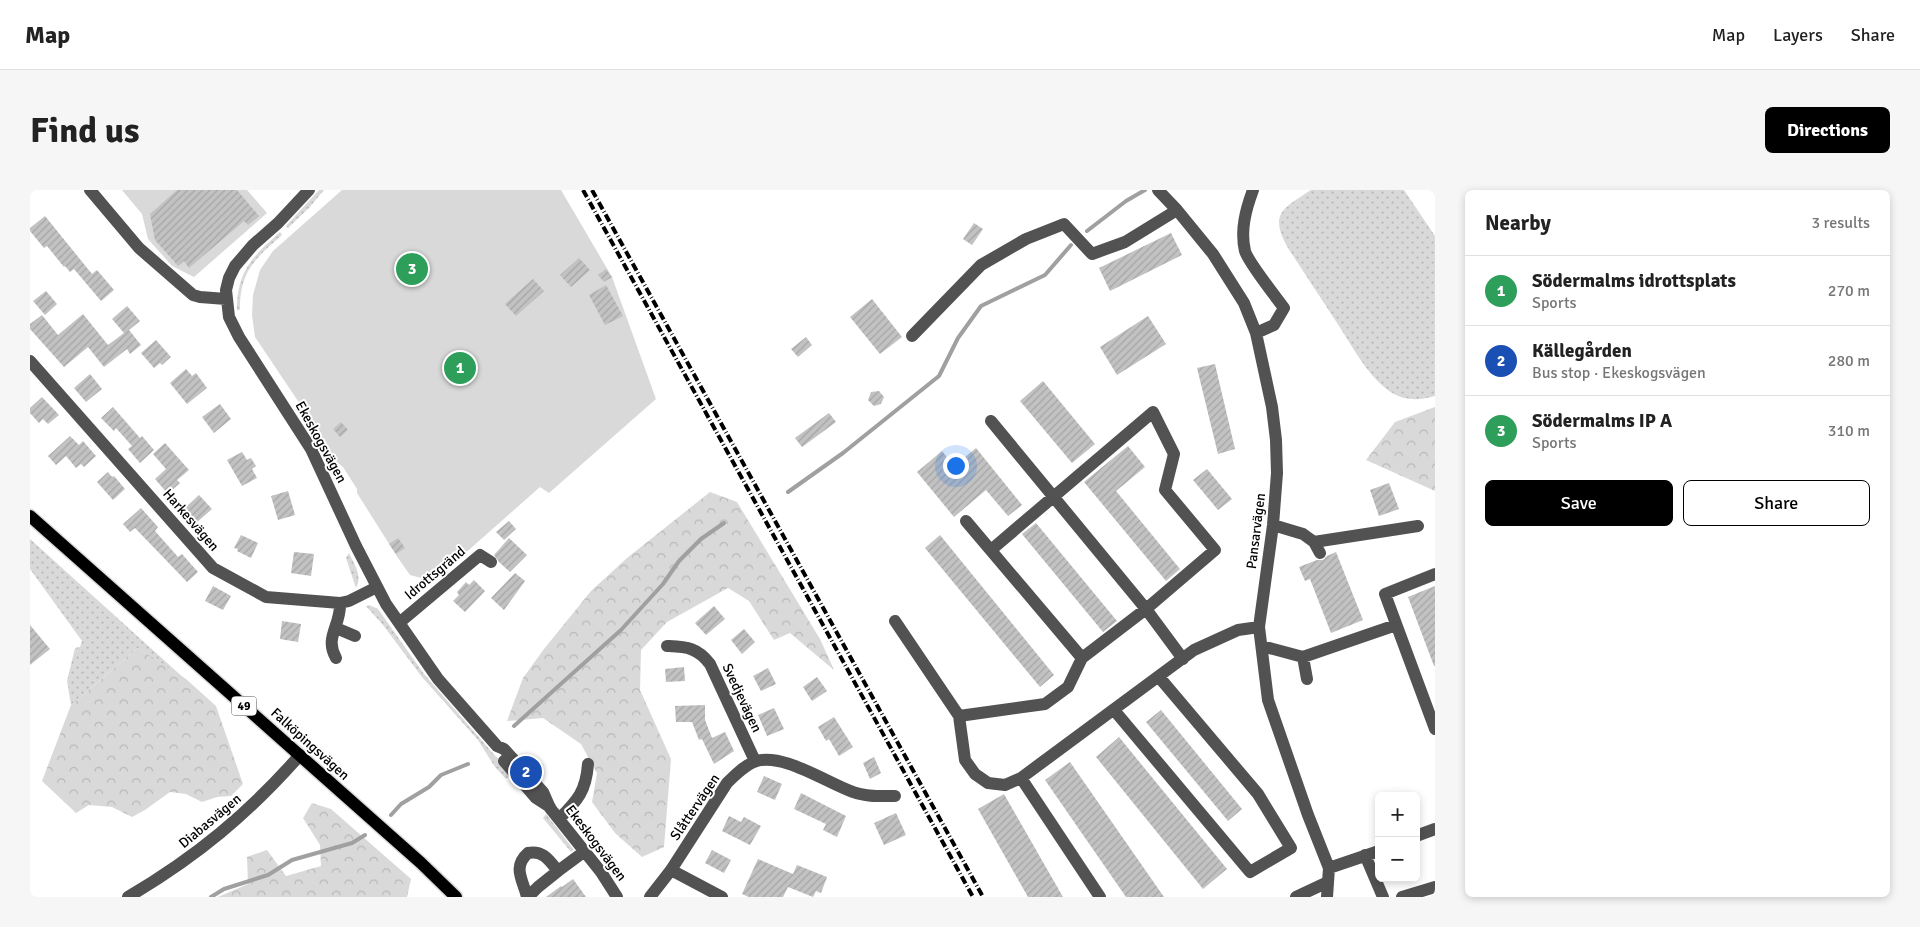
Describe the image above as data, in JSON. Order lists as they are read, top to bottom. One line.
{"streets":{"main road":["49","Falköpingsvägen"],"street":["Ekeskogsvägen","Harkesvägen","Pansarvägen","Idrottsgränd","Svedjevägen","Slåttervägen","Diabasvägen"]},"crossings":[["Ekeskogsvägen","Harkesvägen"],["Ekeskogsvägen","Idrottsgränd"],["Svedjevägen","Slåttervägen"],["Falköpingsvägen","Diabasvägen"]],"page":{"header":"Map","nav":["Map","Layers","Share"],"buttons":["Directions",["Save","Share"]],"title":"Find us","heading":["Nearby","3 results"],"pins":["3","1","2"],"list":[{"mark":"1","name":"Södermalms idrottsplats","note":"Sports","value":"270 m"},{"mark":"2","name":"Källegården","note":"Bus stop · Ekeskogsvägen","value":"280 m"},{"mark":"3","name":"Södermalms IP A","note":"Sports","value":"310 m"}],"map_buttons":["+","−"]}}
